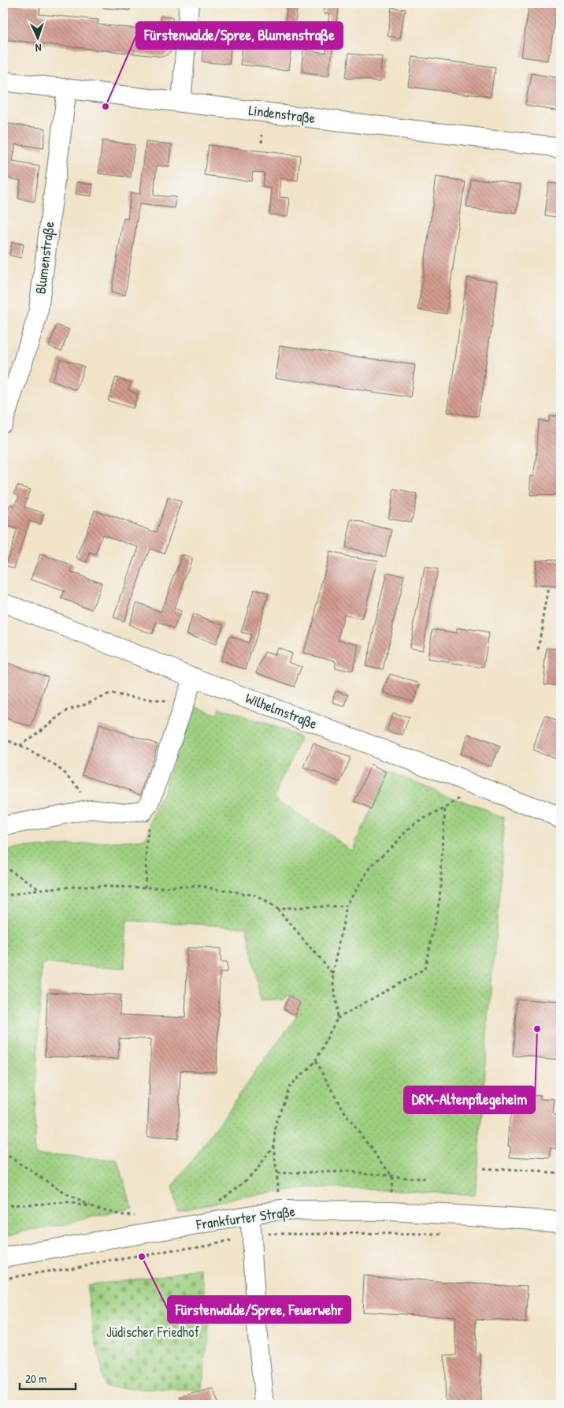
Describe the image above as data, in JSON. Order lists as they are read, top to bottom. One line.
{"streets":{"street":["Lindenstraße","Blumenstraße","Wilhelmstraße","Frankfurter Straße"]},"crossings":[["Lindenstraße","Blumenstraße"]],"parks":["Jüdischer Friedhof"],"places":["Fürstenwalde/Spree, Blumenstraße","DRK-Altenpflegeheim","Fürstenwalde/Spree, Feuerwehr"],"scale_bar":"20 m","north":"bottom"}
